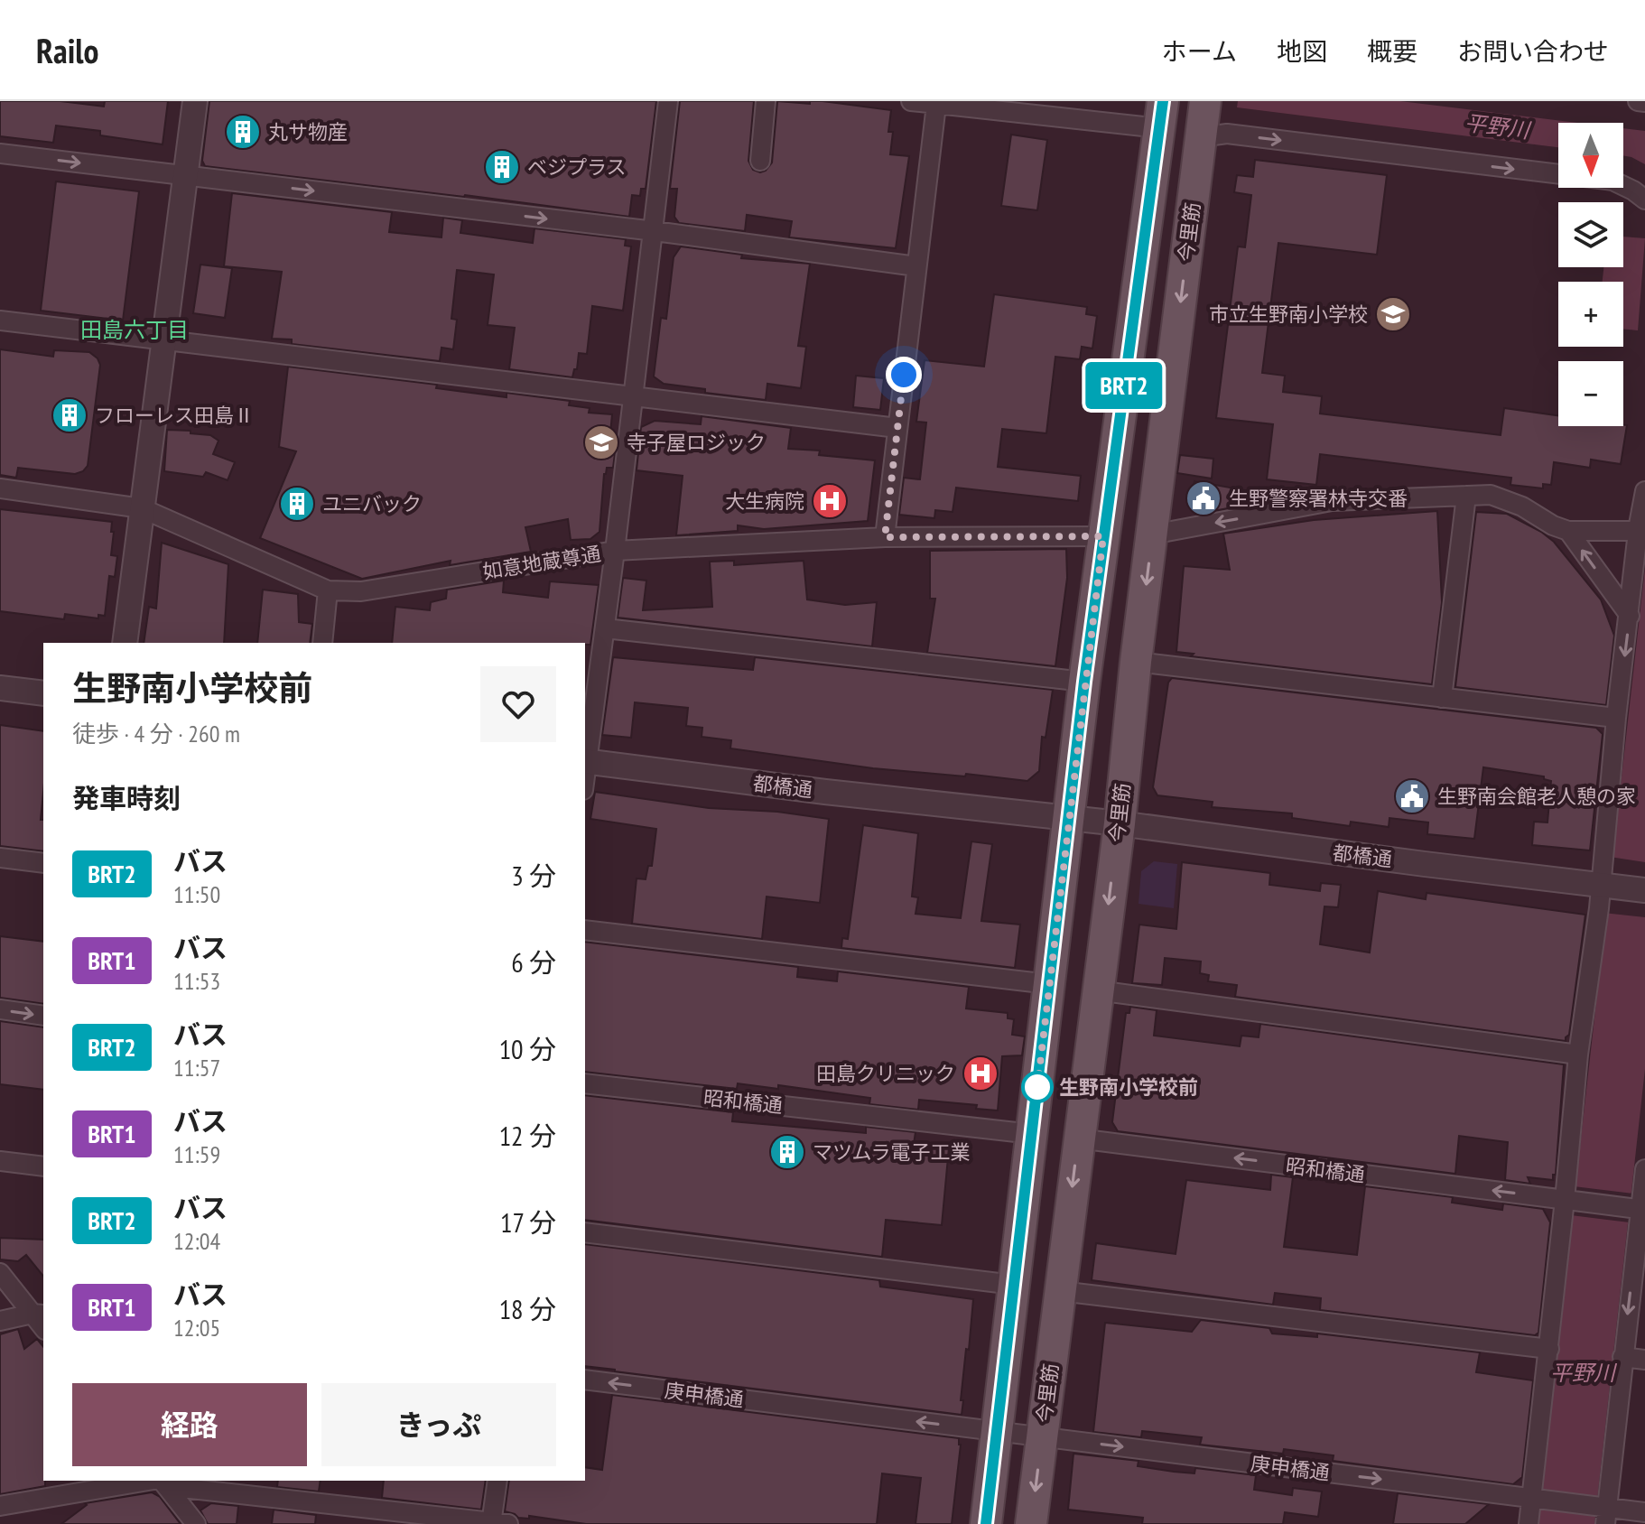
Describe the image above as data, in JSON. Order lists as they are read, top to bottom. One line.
{"streets":{"main road":["今里筋"],"street":["如意地蔵尊通","都橋通","昭和橋通","庚申橋通"]},"crossings":[["今里筋","都橋通"],["今里筋","昭和橋通"],["今里筋","庚申橋通"]],"districts":["田島六丁目"],"water":["平野川"],"places":{"building":["丸サ物産","ベジプラス","フローレス田島Ⅱ","ユニバック","マツムラ電子工業"],"school or university":["市立生野南小学校","寺子屋ロジック"],"public building":["生野警察署林寺交番","生野南会館老人憩の家"],"hospital":["大生病院","田島クリニック"],"other":["生野南小学校前"]},"lines":["bus line BRT2"],"north":"bottom","page":{"header":"Railo","nav":["ホーム","地図","概要","お問い合わせ"],"on_map":"BRT2","map_buttons":["+","−"],"heading":[["生野南小学校前","徒歩 · 4 分 · 260 m"],"発車時刻"],"list":[{"mark":"BRT2","name":"バス","note":"11:50","value":"3 分"},{"mark":"BRT1","name":"バス","note":"11:53","value":"6 分"},{"mark":"BRT2","name":"バス","note":"11:57","value":"10 分"},{"mark":"BRT1","name":"バス","note":"11:59","value":"12 分"},{"mark":"BRT2","name":"バス","note":"12:04","value":"17 分"},{"mark":"BRT1","name":"バス","note":"12:05","value":"18 分"}],"buttons":["経路","きっぷ"]}}
